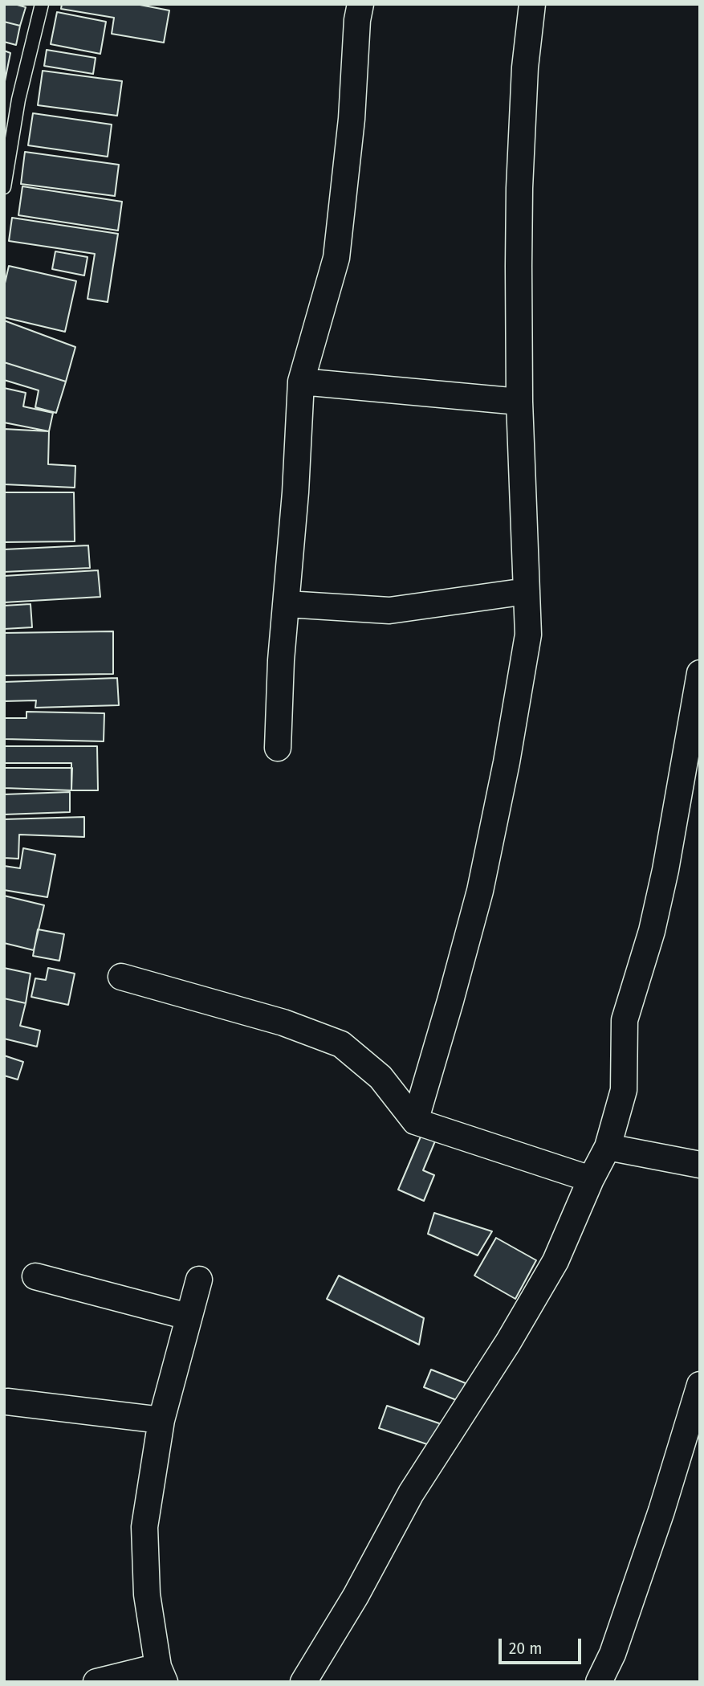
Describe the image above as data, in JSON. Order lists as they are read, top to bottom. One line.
{"scale_bar":"20 m"}
